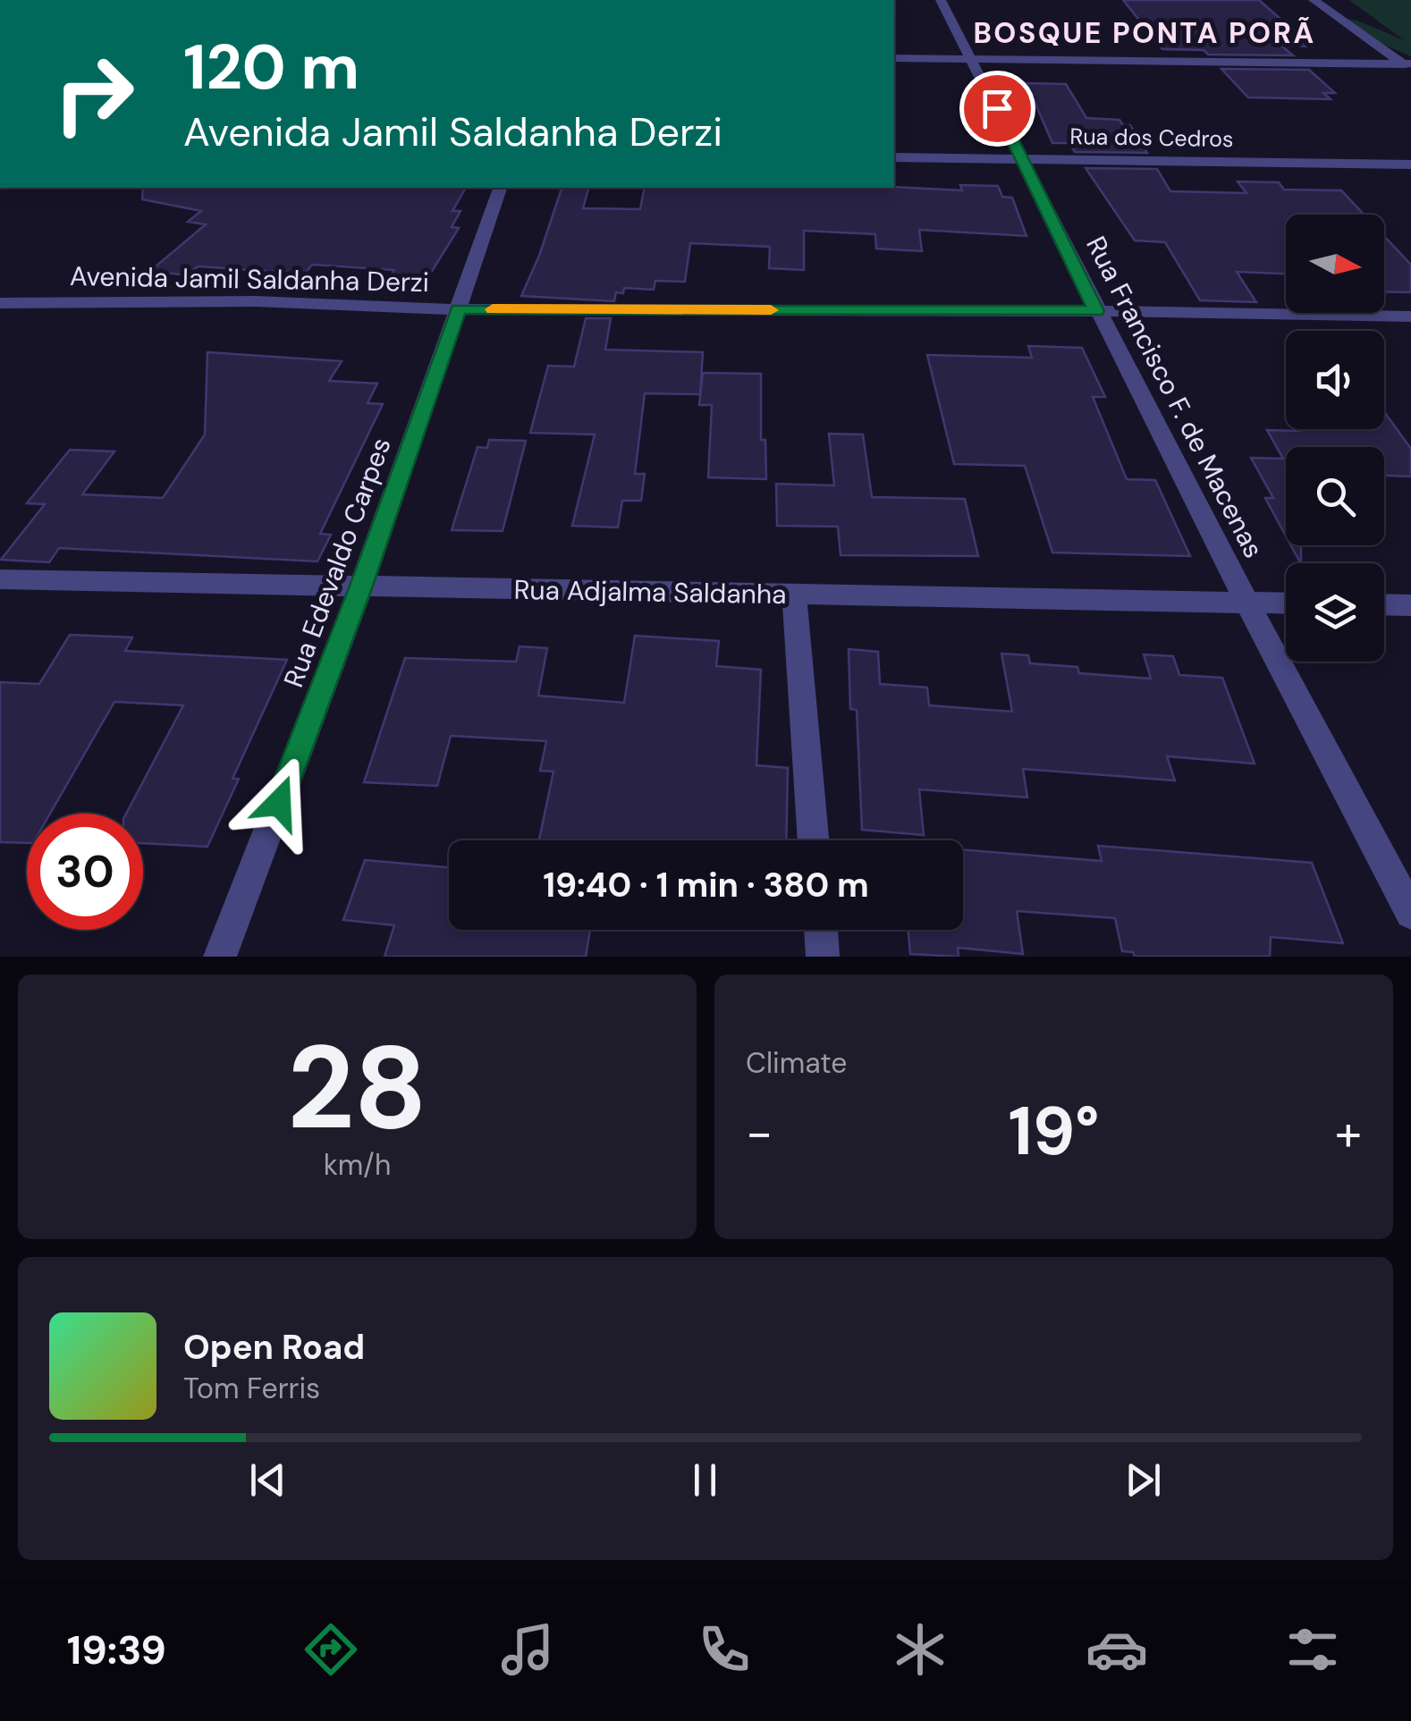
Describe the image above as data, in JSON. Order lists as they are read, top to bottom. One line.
{"streets":{"street":["Rua dos Cedros","Avenida Jamil Saldanha Derzi","Rua Francisco F. de Macenas","Rua Edevaldo Carpes","Rua Adjalma Saldanha"]},"crossings":[["Rua dos Cedros","Rua Francisco F. de Macenas"],["Avenida Jamil Saldanha Derzi","Rua Francisco F. de Macenas"],["Avenida Jamil Saldanha Derzi","Rua Edevaldo Carpes"],["Rua Francisco F. de Macenas","Rua Adjalma Saldanha"],["Rua Edevaldo Carpes","Rua Adjalma Saldanha"]],"districts":["BOSQUE PONTA PORÃ"],"north":"right","page":{"turn":["120 m","Avenida Jamil Saldanha Derzi"],"limit":"30","trip":"19:40 · 1 min · 380 m","tile":[["28","km/h"],"Climate"],"heat":["−","19°","+"],"song":["Open Road","Tom Ferris"],"tabs":"19:39"}}
